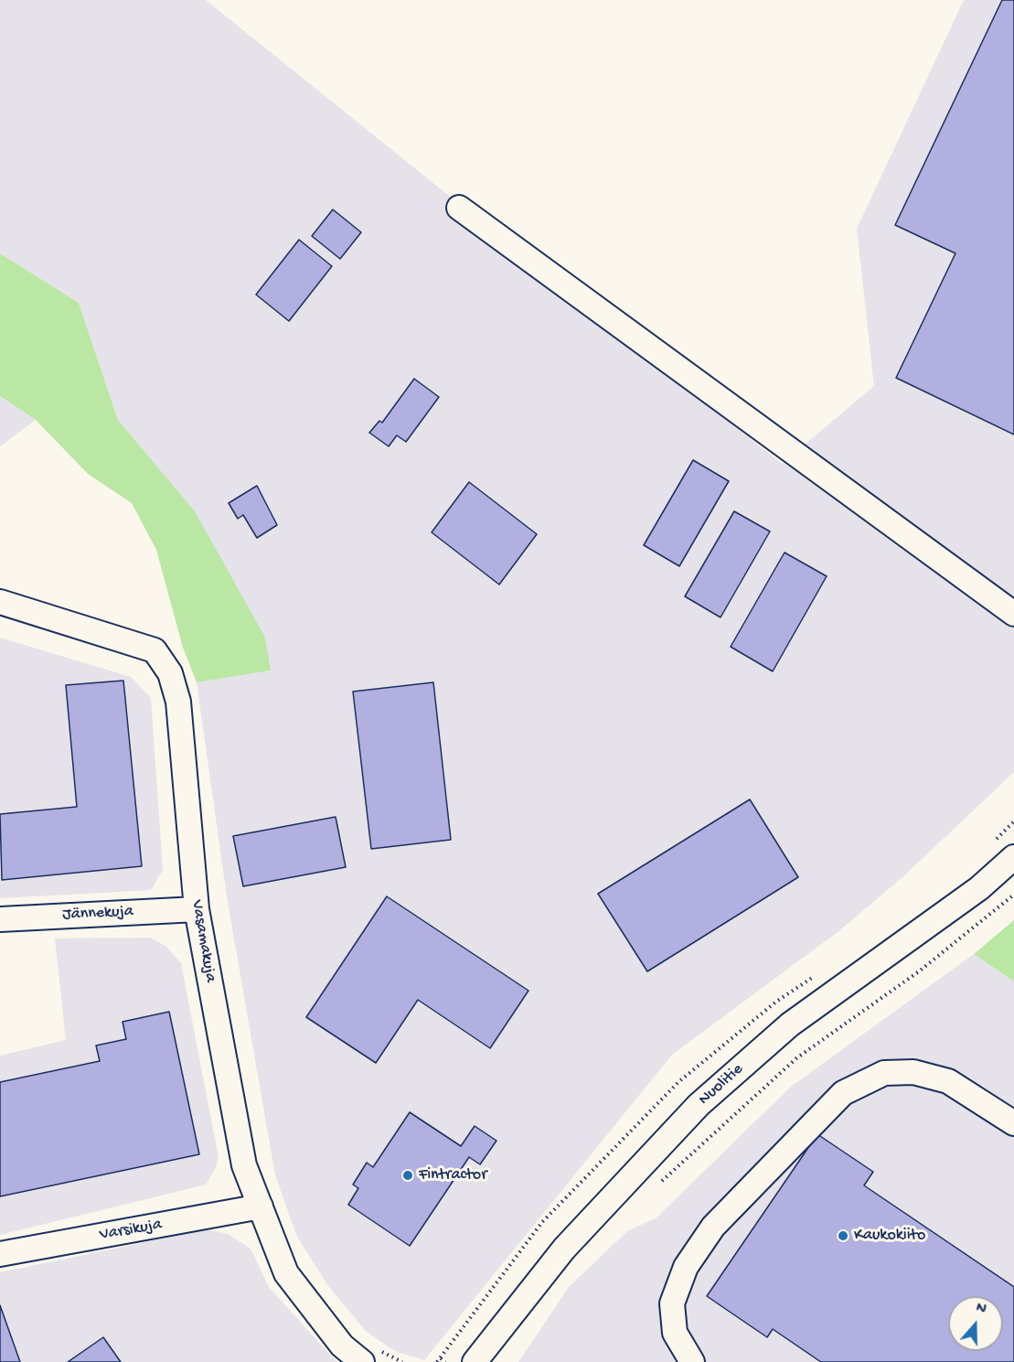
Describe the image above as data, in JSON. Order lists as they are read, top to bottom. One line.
{"streets":{"street":["Jännekuja","Vasamakuja","Nuolitie","Varsikuja"]},"crossings":[["Jännekuja","Vasamakuja"],["Vasamakuja","Varsikuja"]],"places":["Fintractor","Kaukokiito"],"north":"top"}
